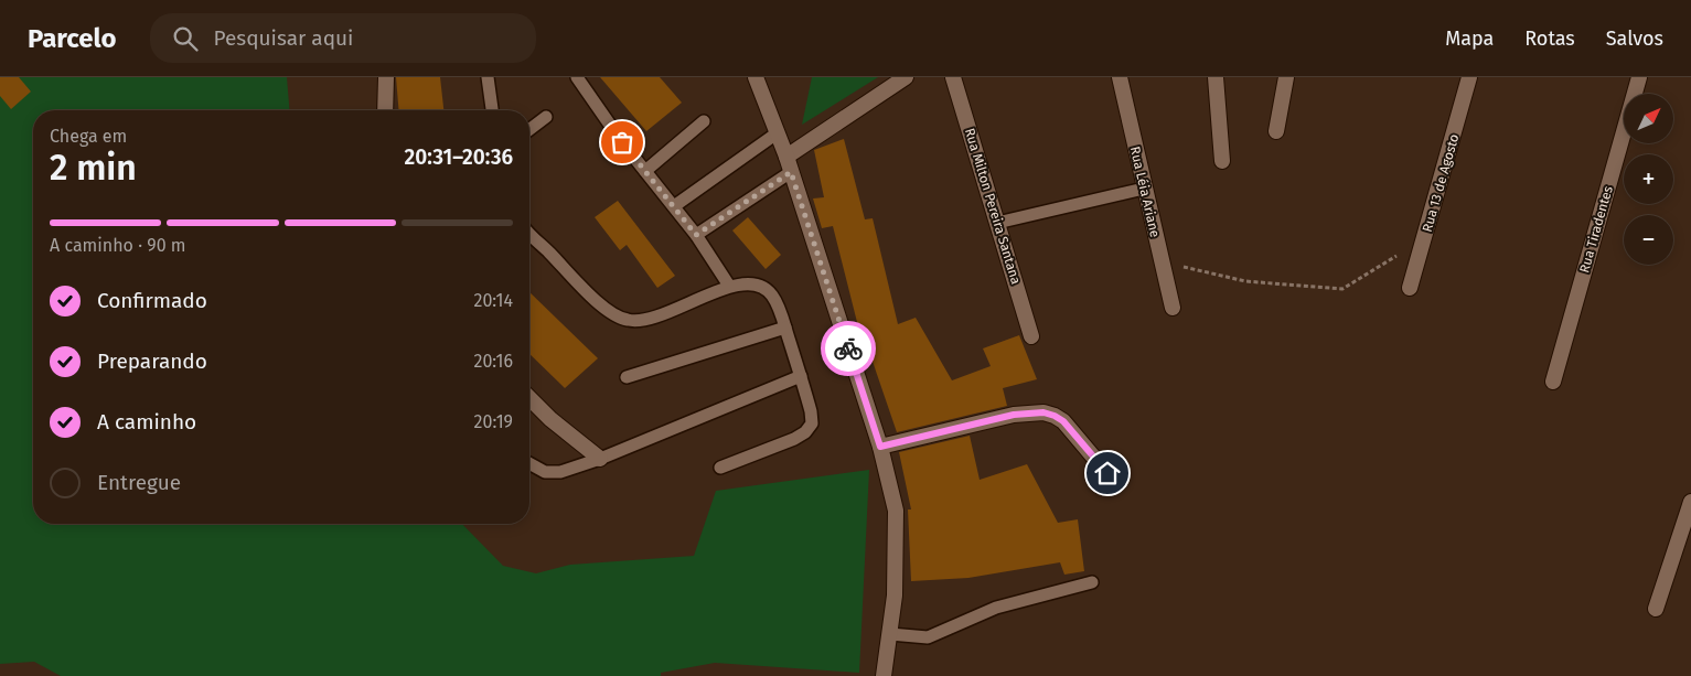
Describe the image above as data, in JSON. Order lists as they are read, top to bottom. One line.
{"streets":{"street":["Rua 13 de Agosto","Rua Léia Ariane","Rua Milton Pereira Santana","Rua Tiradentes"]},"north":"top right","page":{"header":"Parcelo","search":"Pesquisar aqui","nav":["Mapa","Rotas","Salvos"],"map_buttons":["+","−"],"heading":["2 min","Chega em","20:31–20:36"],"bar":"A caminho · 90 m","list":[["Confirmado","20:14"],["Preparando","20:16"],["A caminho","20:19"],"Entregue"]}}
